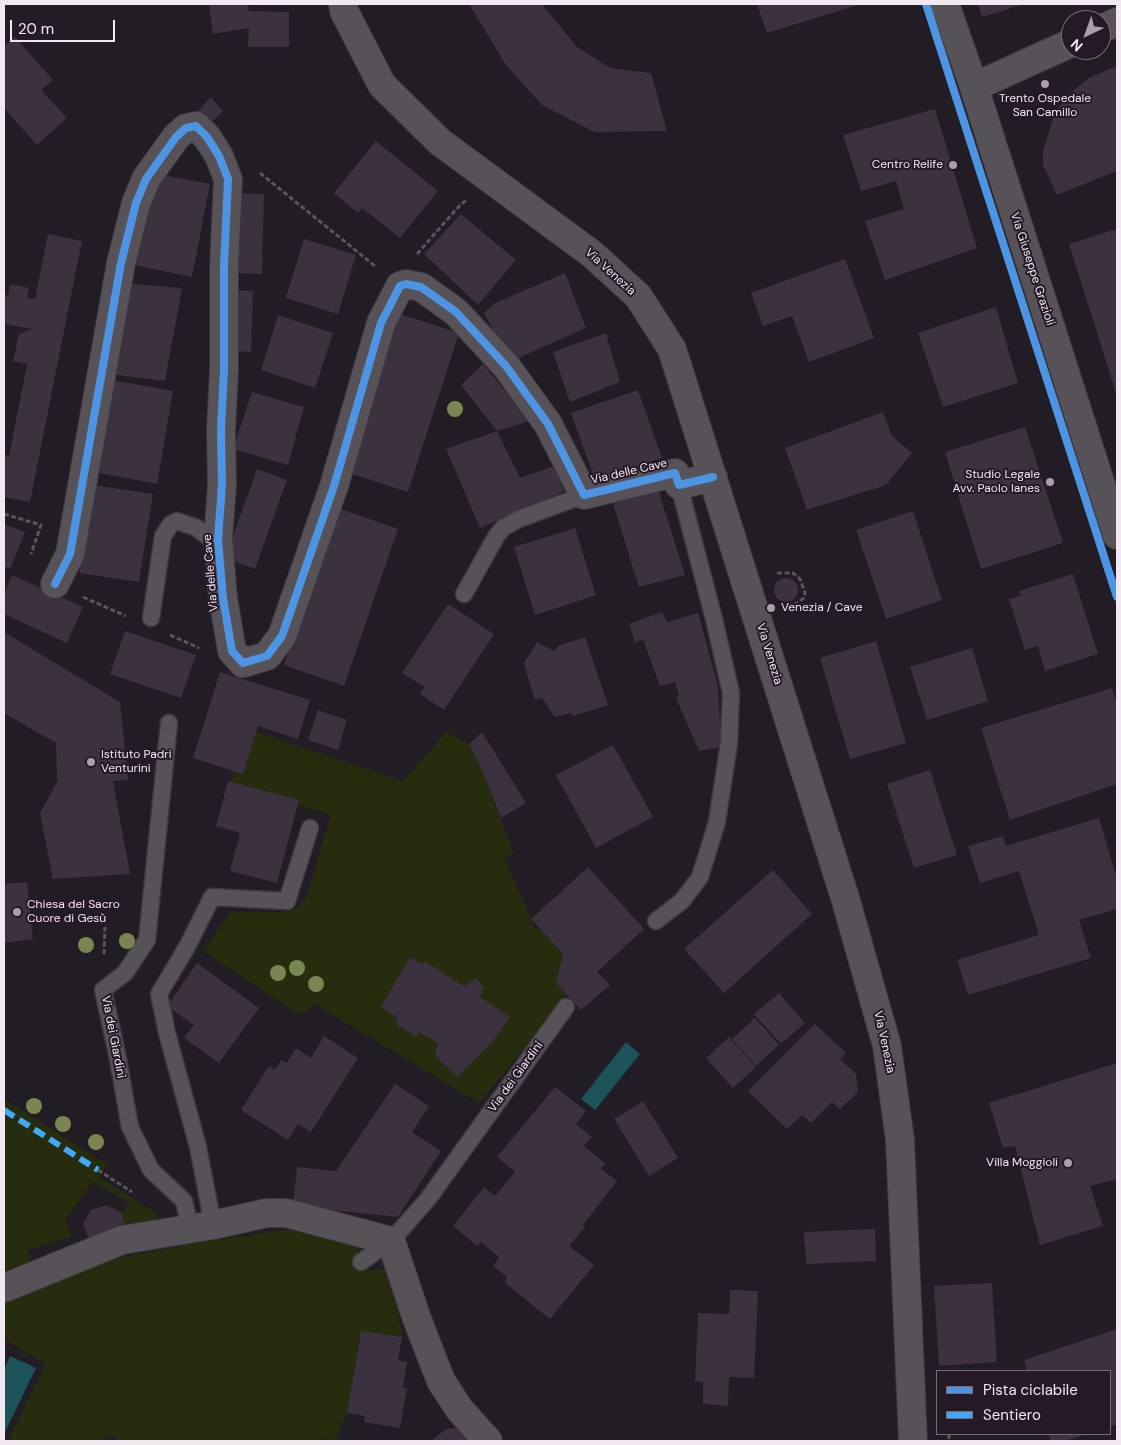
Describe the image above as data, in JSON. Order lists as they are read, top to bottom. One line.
{"streets":{"street":["Via Giuseppe Grazioli","Via Venezia","Via delle Cave"],"lane":["Via dei Giardini"]},"crossings":[["Via Venezia","Via delle Cave"]],"places":["Trento Ospedale San Camillo","Centro Relife","Studio Legale Avv. Paolo Ianes","Venezia / Cave","Istituto Padri Venturini","Chiesa del Sacro Cuore di Gesù","Villa Moggioli"],"legend":["Pista ciclabile","Sentiero"],"scale_bar":"20 m","north":"bottom left"}
